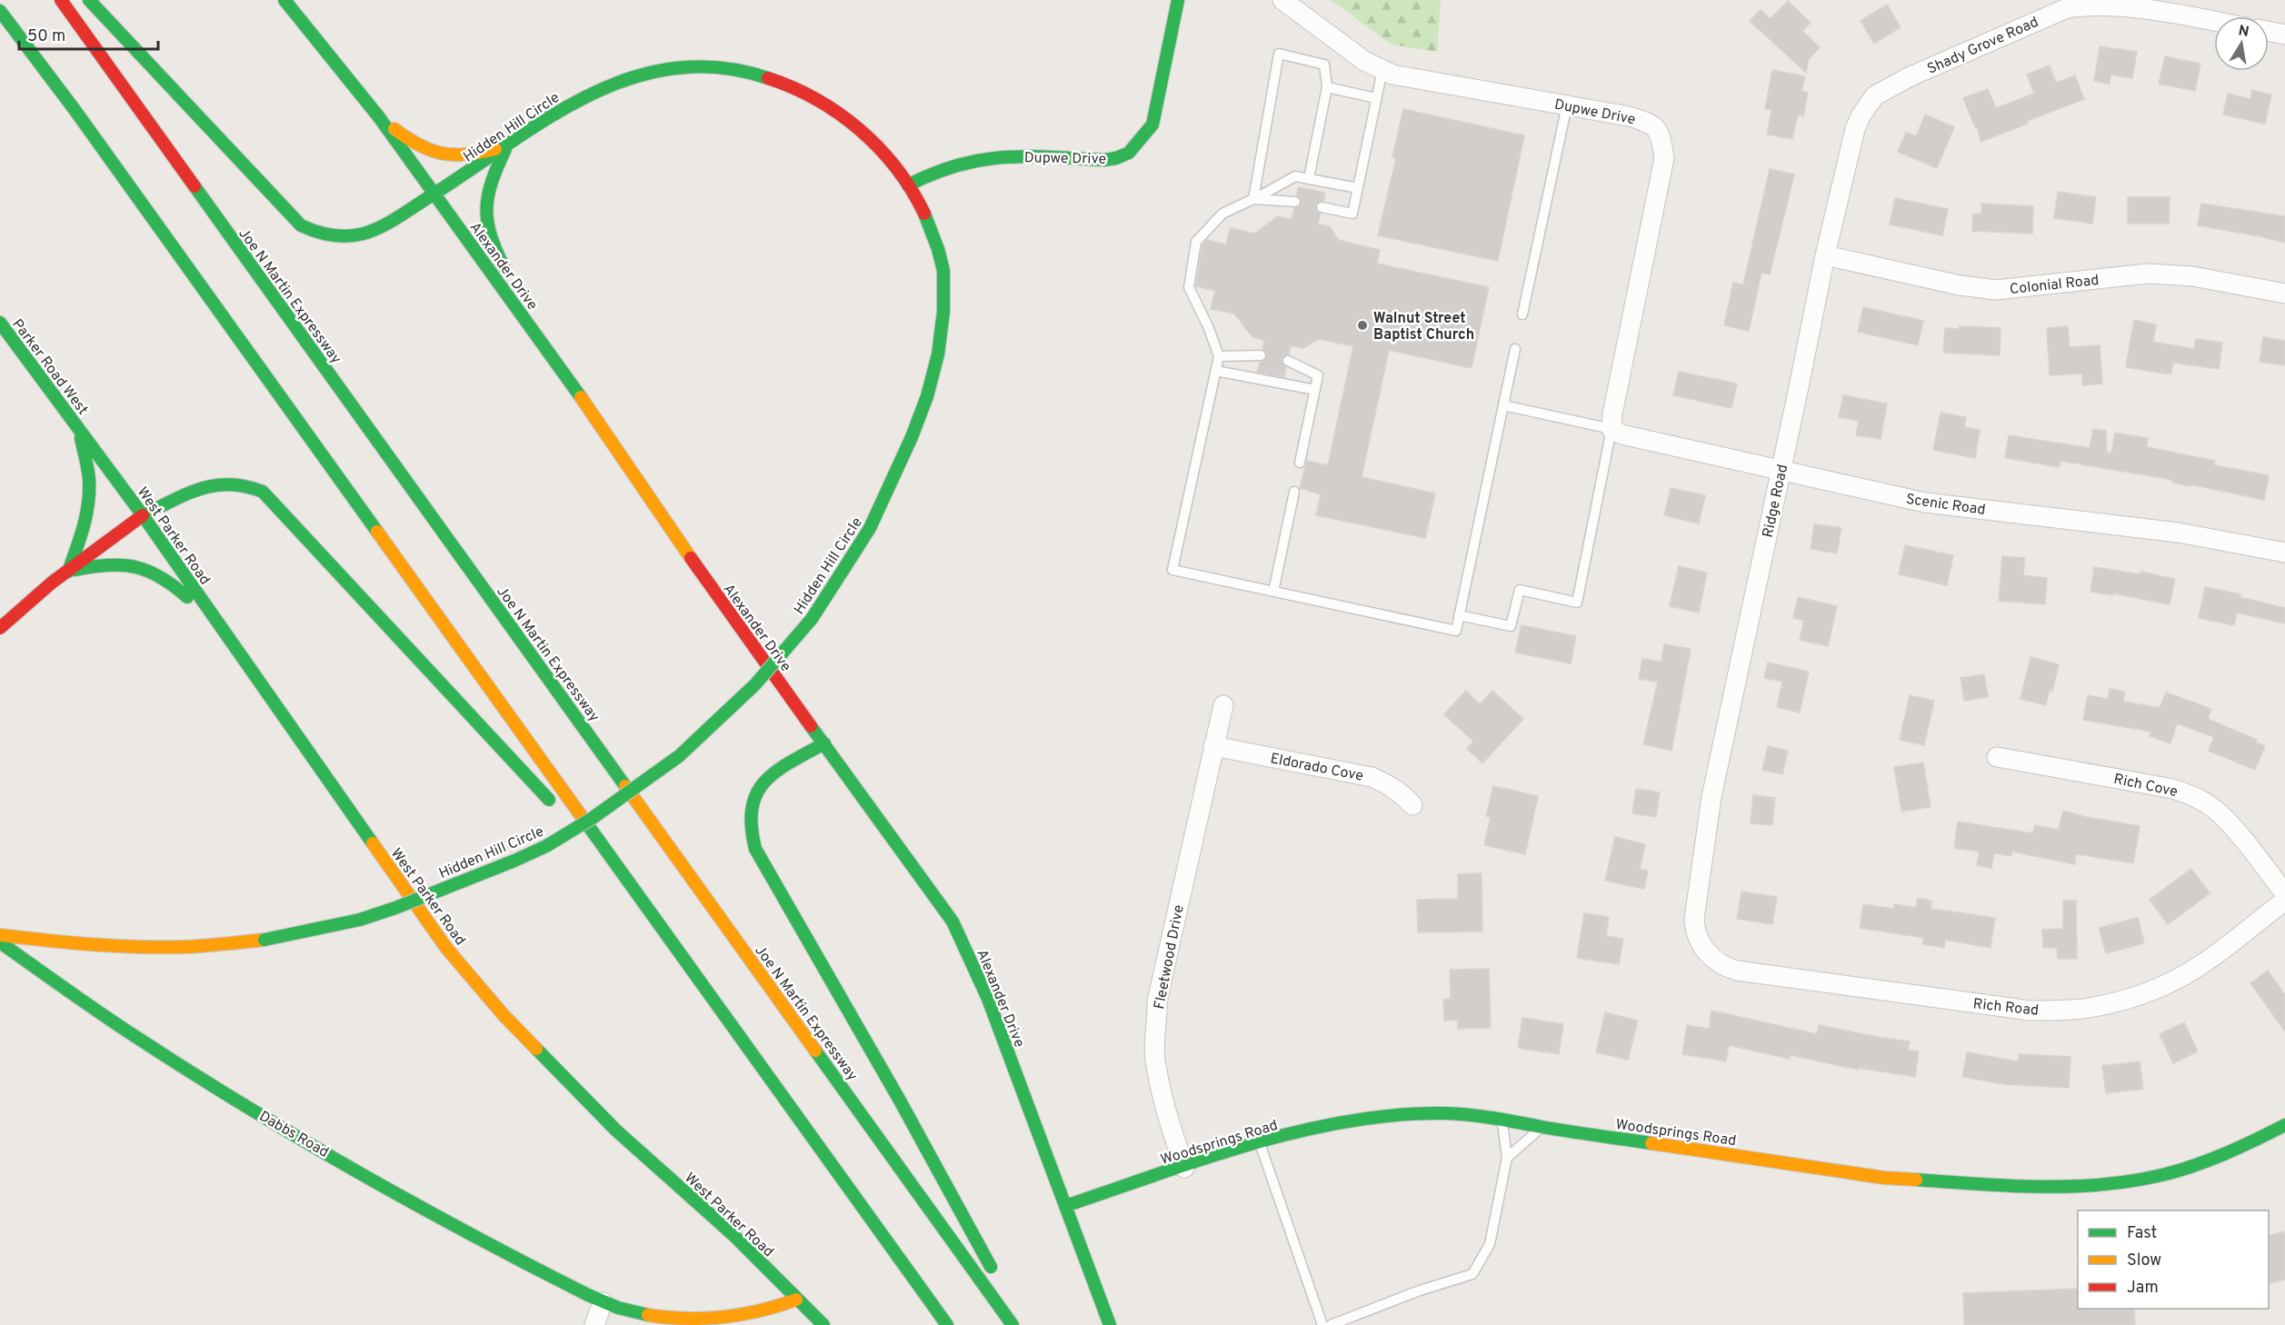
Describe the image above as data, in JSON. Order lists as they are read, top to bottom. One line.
{"streets":{"main road":["Dupwe Drive","Hidden Hill Circle","Alexander Drive","Joe N Martin Expressway","Parker Road West","West Parker Road","Woodsprings Road","Dabbs Road"],"street":["Shady Grove Road","Colonial Road","Ridge Road","Scenic Road","Eldorado Cove","Rich Cove","Fleetwood Drive","Rich Road"]},"crossings":[["Shady Grove Road","Ridge Road"],["Dupwe Drive","Hidden Hill Circle"],["Dupwe Drive","Scenic Road"],["Hidden Hill Circle","Alexander Drive"],["Alexander Drive","Woodsprings Road"],["Colonial Road","Ridge Road"],["Parker Road West","West Parker Road"],["Ridge Road","Scenic Road"],["Ridge Road","Rich Road"],["West Parker Road","Dabbs Road"],["Eldorado Cove","Fleetwood Drive"],["Fleetwood Drive","Woodsprings Road"]],"places":["Walnut Street Baptist Church"],"legend":["Fast","Slow","Jam"],"scale_bar":"50 m","north":"top"}
